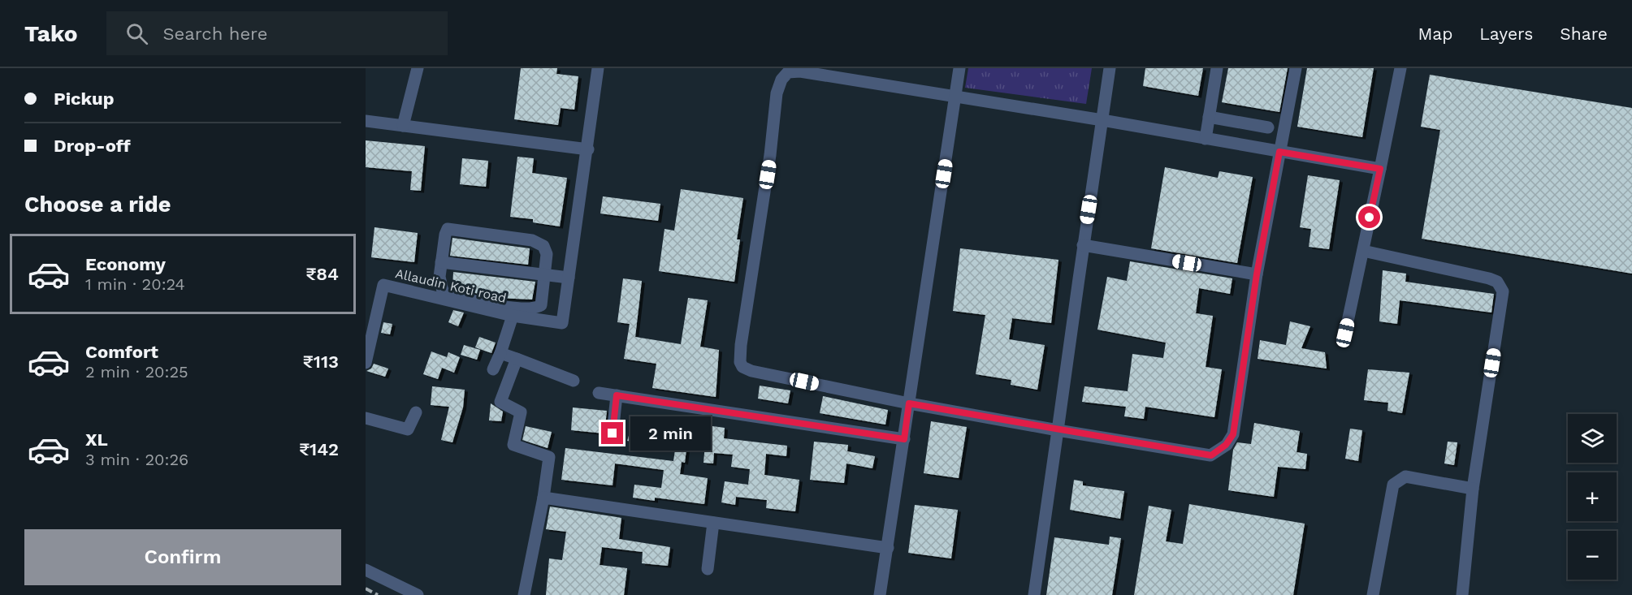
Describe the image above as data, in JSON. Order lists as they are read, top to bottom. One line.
{"streets":{"street":["Allaudin Koti road"]},"page":{"header":"Tako","search":"Search here","nav":["Map","Layers","Share"],"banner":["Pickup","Drop-off"],"heading":"Choose a ride","list":[{"name":"Economy","note":"1 min · 20:24","value":"₹84"},{"name":"Comfort","note":"2 min · 20:25","value":"₹113"},{"name":"XL","note":"3 min · 20:26","value":"₹142"}],"map_buttons":["+","−"],"bubble":"2 min","buttons":"Confirm"}}
